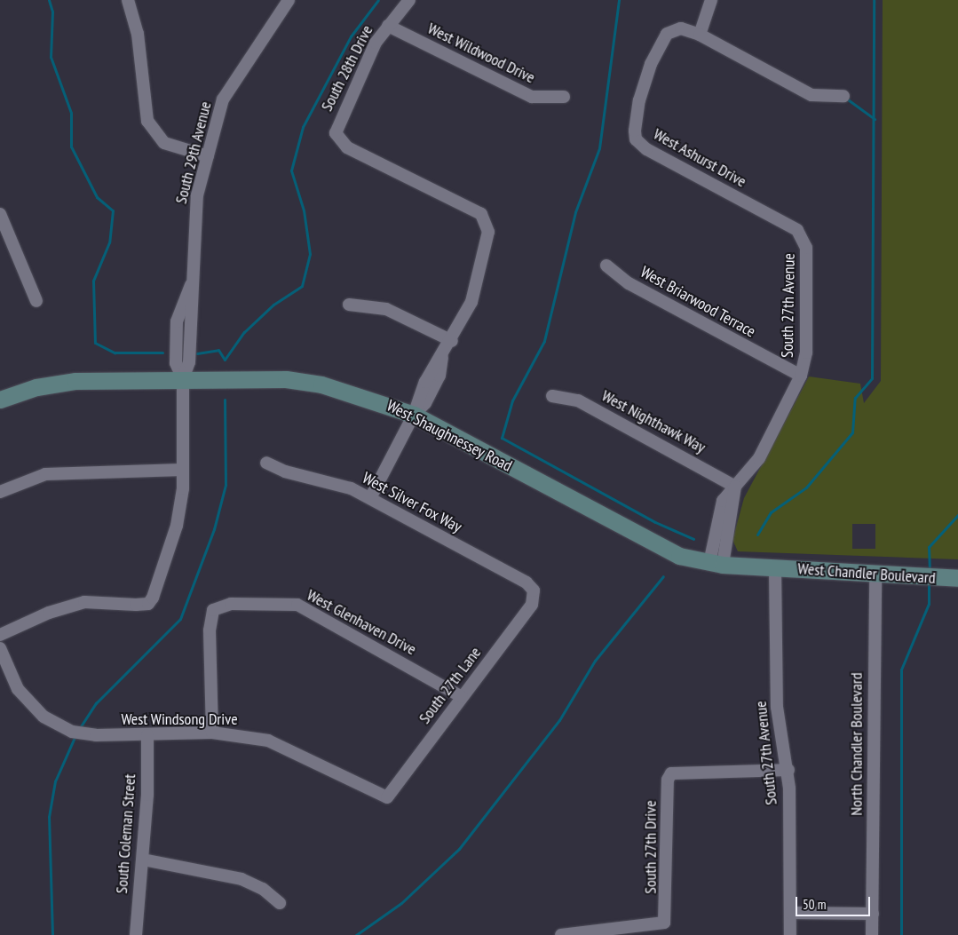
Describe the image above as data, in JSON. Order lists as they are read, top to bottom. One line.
{"streets":{"street":["West Wildwood Drive","South 28th Drive","South 29th Avenue","West Ashurst Drive","West Briarwood Terrace","South 27th Avenue","West Nighthawk Way","West Shaughnessey Road","West Silver Fox Way","West Chandler Boulevard","West Glenhaven Drive","South 27th Lane","West Windsong Drive","North Chandler Boulevard","South Coleman Street","South 27th Drive"]},"crossings":[["West Wildwood Drive","South 28th Drive"],["South 29th Avenue","West Shaughnessey Road"],["West Ashurst Drive","South 27th Avenue"],["West Briarwood Terrace","South 27th Avenue"],["South 27th Avenue","West Nighthawk Way"],["South 27th Avenue","West Shaughnessey Road"],["South 27th Avenue","West Chandler Boulevard"],["South 27th Avenue","South 27th Drive"],["West Shaughnessey Road","West Chandler Boulevard"],["West Silver Fox Way","South 27th Lane"],["West Chandler Boulevard","North Chandler Boulevard"],["West Glenhaven Drive","South 27th Lane"],["West Glenhaven Drive","West Windsong Drive"],["South 27th Lane","West Windsong Drive"],["West Windsong Drive","South Coleman Street"]],"scale_bar":"50 m"}
